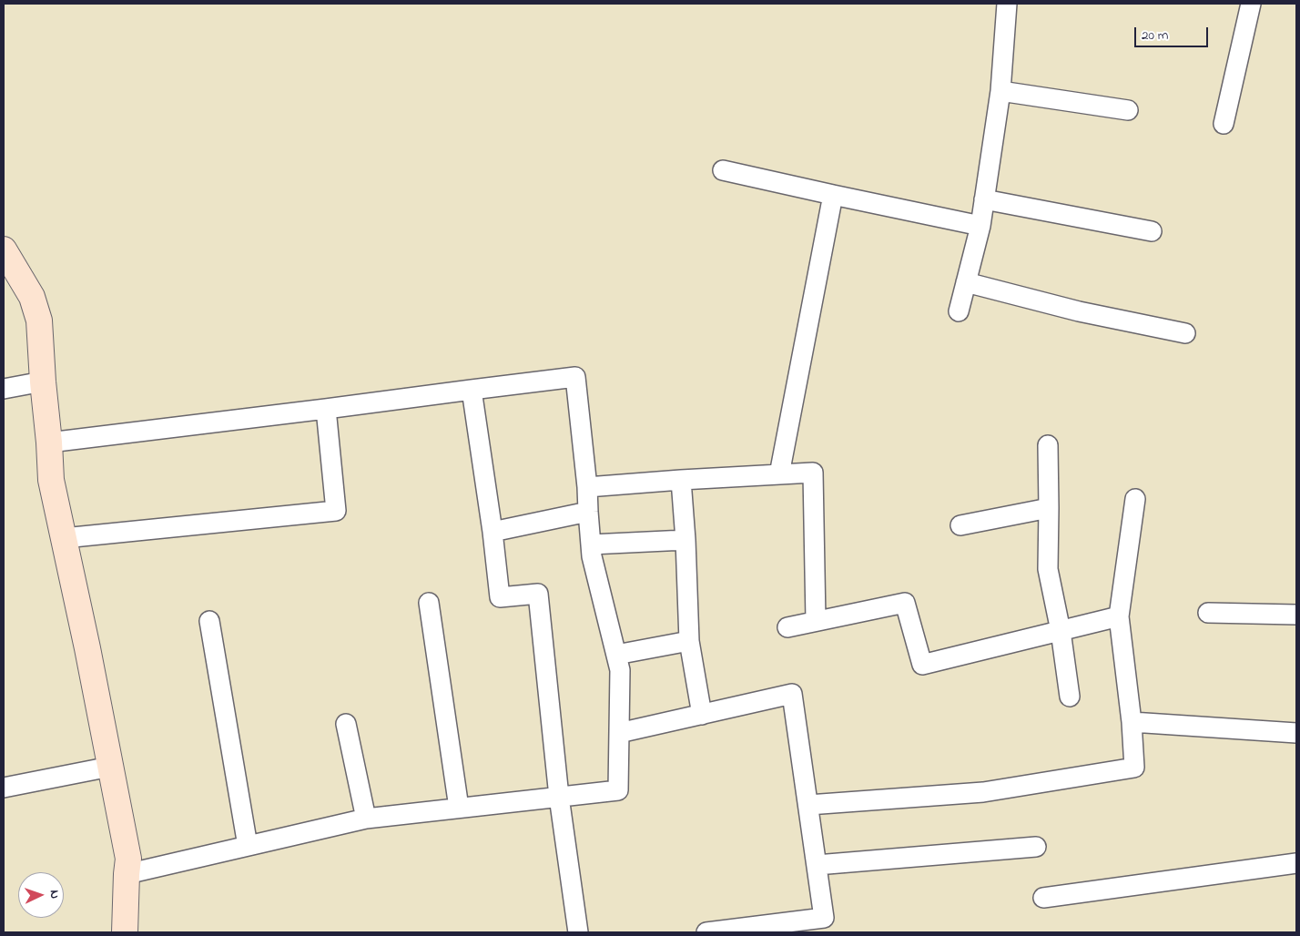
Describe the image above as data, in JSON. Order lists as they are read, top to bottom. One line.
{"scale_bar":"20 m","north":"right"}
